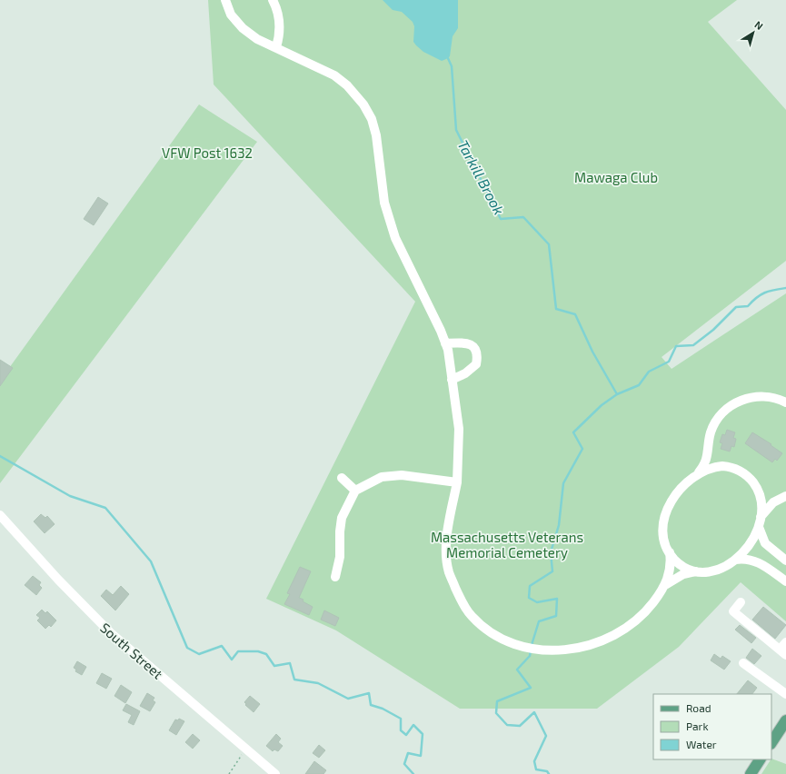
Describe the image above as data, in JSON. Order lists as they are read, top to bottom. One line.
{"streets":{"street":["South Street"]},"water":["Tarkill Brook"],"parks":["VFW Post 1632","Mawaga Club","Massachusetts Veterans Memorial Cemetery"],"legend":["Road","Park","Water"],"north":"top right"}
